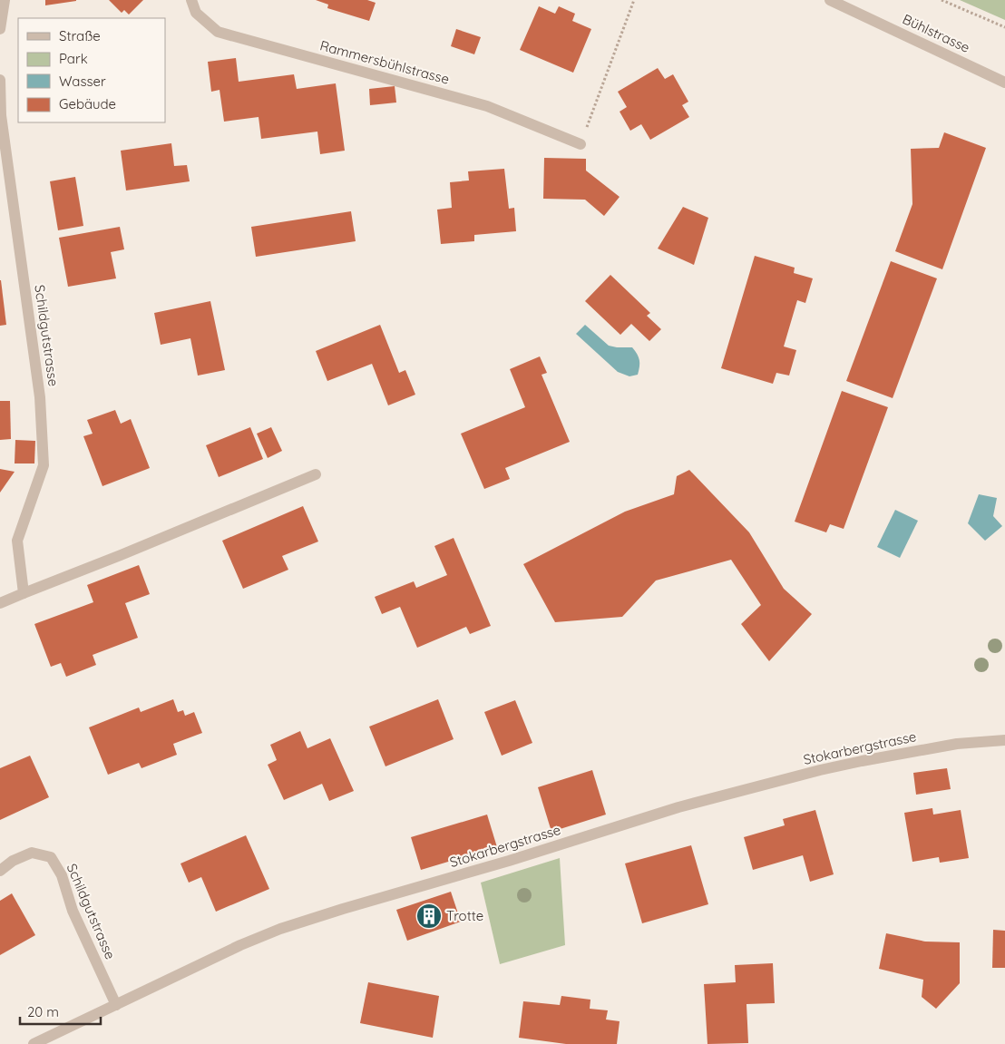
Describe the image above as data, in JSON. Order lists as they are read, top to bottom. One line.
{"streets":{"street":["Bühlstrasse","Rammersbühlstrasse","Schildgutstrasse","Stokarbergstrasse"]},"crossings":[["Schildgutstrasse","Stokarbergstrasse"]],"places":{"building":["Trotte"]},"legend":["Straße","Park","Wasser","Gebäude"],"scale_bar":"20 m"}
